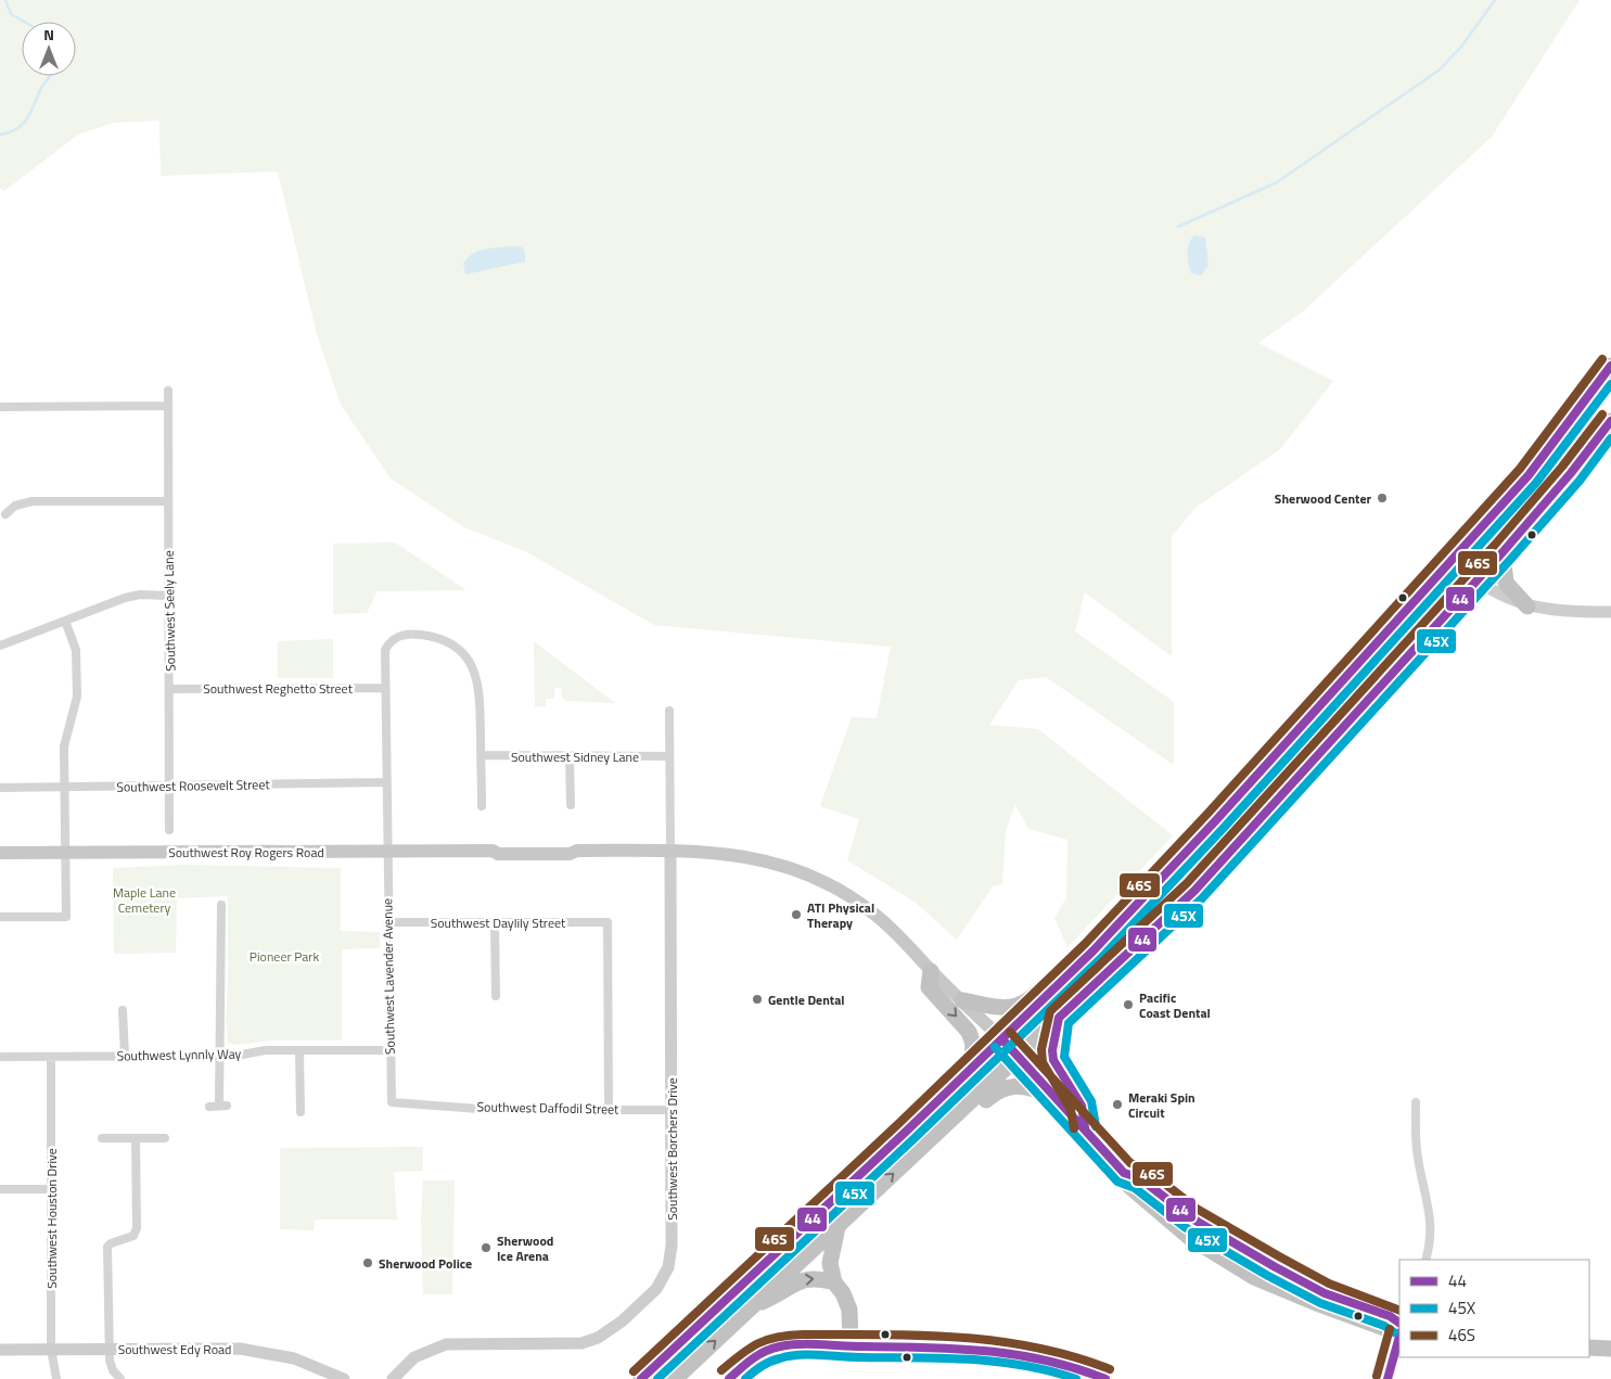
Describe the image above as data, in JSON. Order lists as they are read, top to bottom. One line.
{"streets":{"main road":["Southwest Roy Rogers Road"],"street":["Southwest Seely Lane","Southwest Reghetto Street","Southwest Sidney Lane","Southwest Roosevelt Street","Southwest Daylily Street","Southwest Lavender Avenue","Southwest Lynnly Way","Southwest Daffodil Street","Southwest Borchers Drive","Southwest Houston Drive","Southwest Edy Road"]},"crossings":[["Southwest Seely Lane","Southwest Reghetto Street"],["Southwest Seely Lane","Southwest Roosevelt Street"],["Southwest Reghetto Street","Southwest Lavender Avenue"],["Southwest Sidney Lane","Southwest Lavender Avenue"],["Southwest Sidney Lane","Southwest Borchers Drive"],["Southwest Roosevelt Street","Southwest Lavender Avenue"],["Southwest Roy Rogers Road","Southwest Lavender Avenue"],["Southwest Roy Rogers Road","Southwest Borchers Drive"],["Southwest Daylily Street","Southwest Lavender Avenue"],["Southwest Daylily Street","Southwest Daffodil Street"],["Southwest Lavender Avenue","Southwest Lynnly Way"],["Southwest Lavender Avenue","Southwest Daffodil Street"],["Southwest Lynnly Way","Southwest Houston Drive"],["Southwest Daffodil Street","Southwest Borchers Drive"],["Southwest Houston Drive","Southwest Edy Road"]],"parks":["Maple Lane Cemetery","Pioneer Park"],"places":["Sherwood Center","ATI Physical Therapy","Gentle Dental","Pacific Coast Dental","Meraki Spin Circuit","Sherwood Ice Arena","Sherwood Police"],"lines":["transit line 46S","transit line 44","transit line 45X"],"legend":["44","45X","46S"],"north":"top"}
